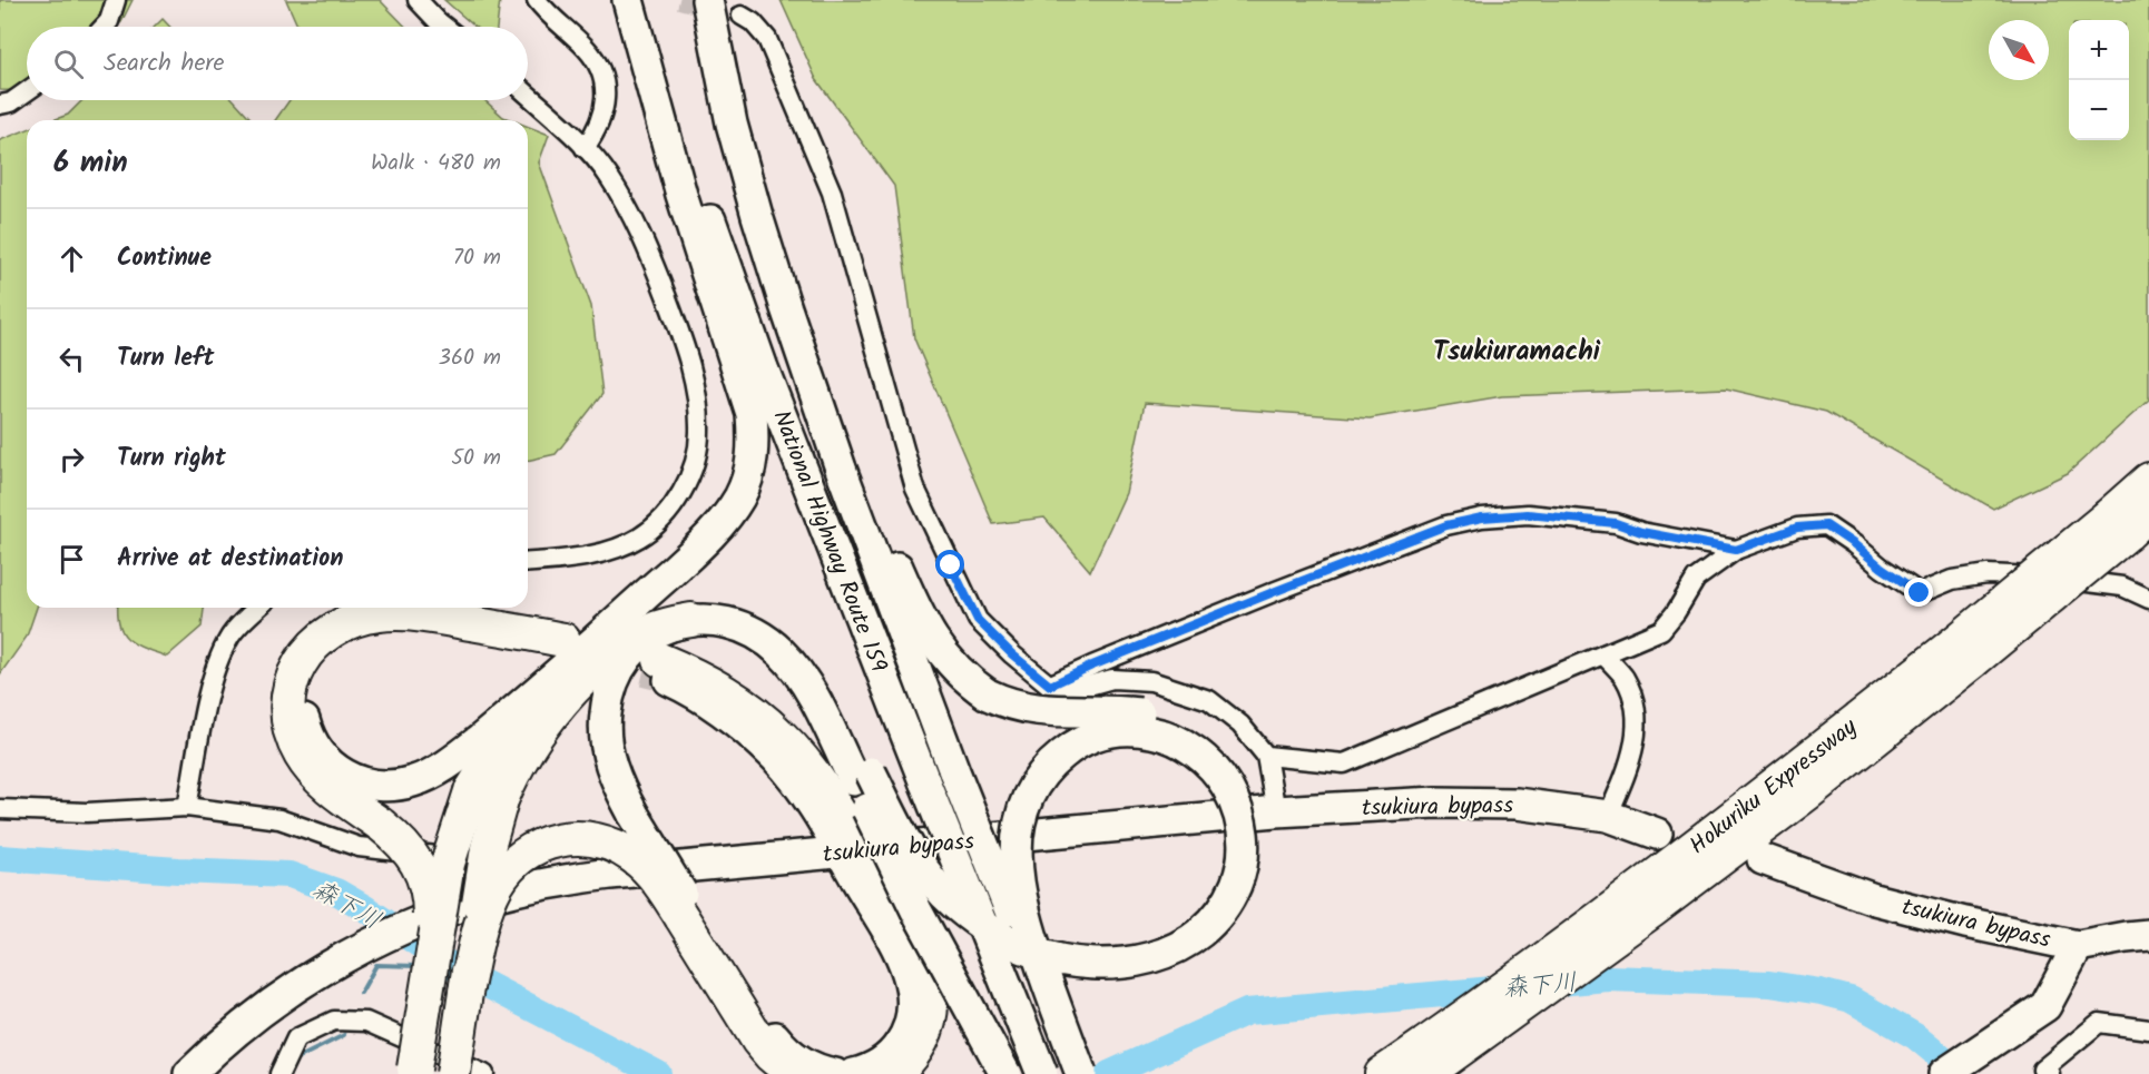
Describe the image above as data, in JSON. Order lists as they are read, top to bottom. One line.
{"streets":{"highway":["National Highway Route 159","Hokuriku Expressway","tsukiura bypass"]},"districts":["Tsukiuramachi"],"water":["森下川"],"north":"bottom right","page":{"map_buttons":["+","−"],"search":"Search here","heading":["6 min","Walk · 480 m"],"list":[["Continue","70 m"],["Turn left","360 m"],["Turn right","50 m"],"Arrive at destination"]}}
